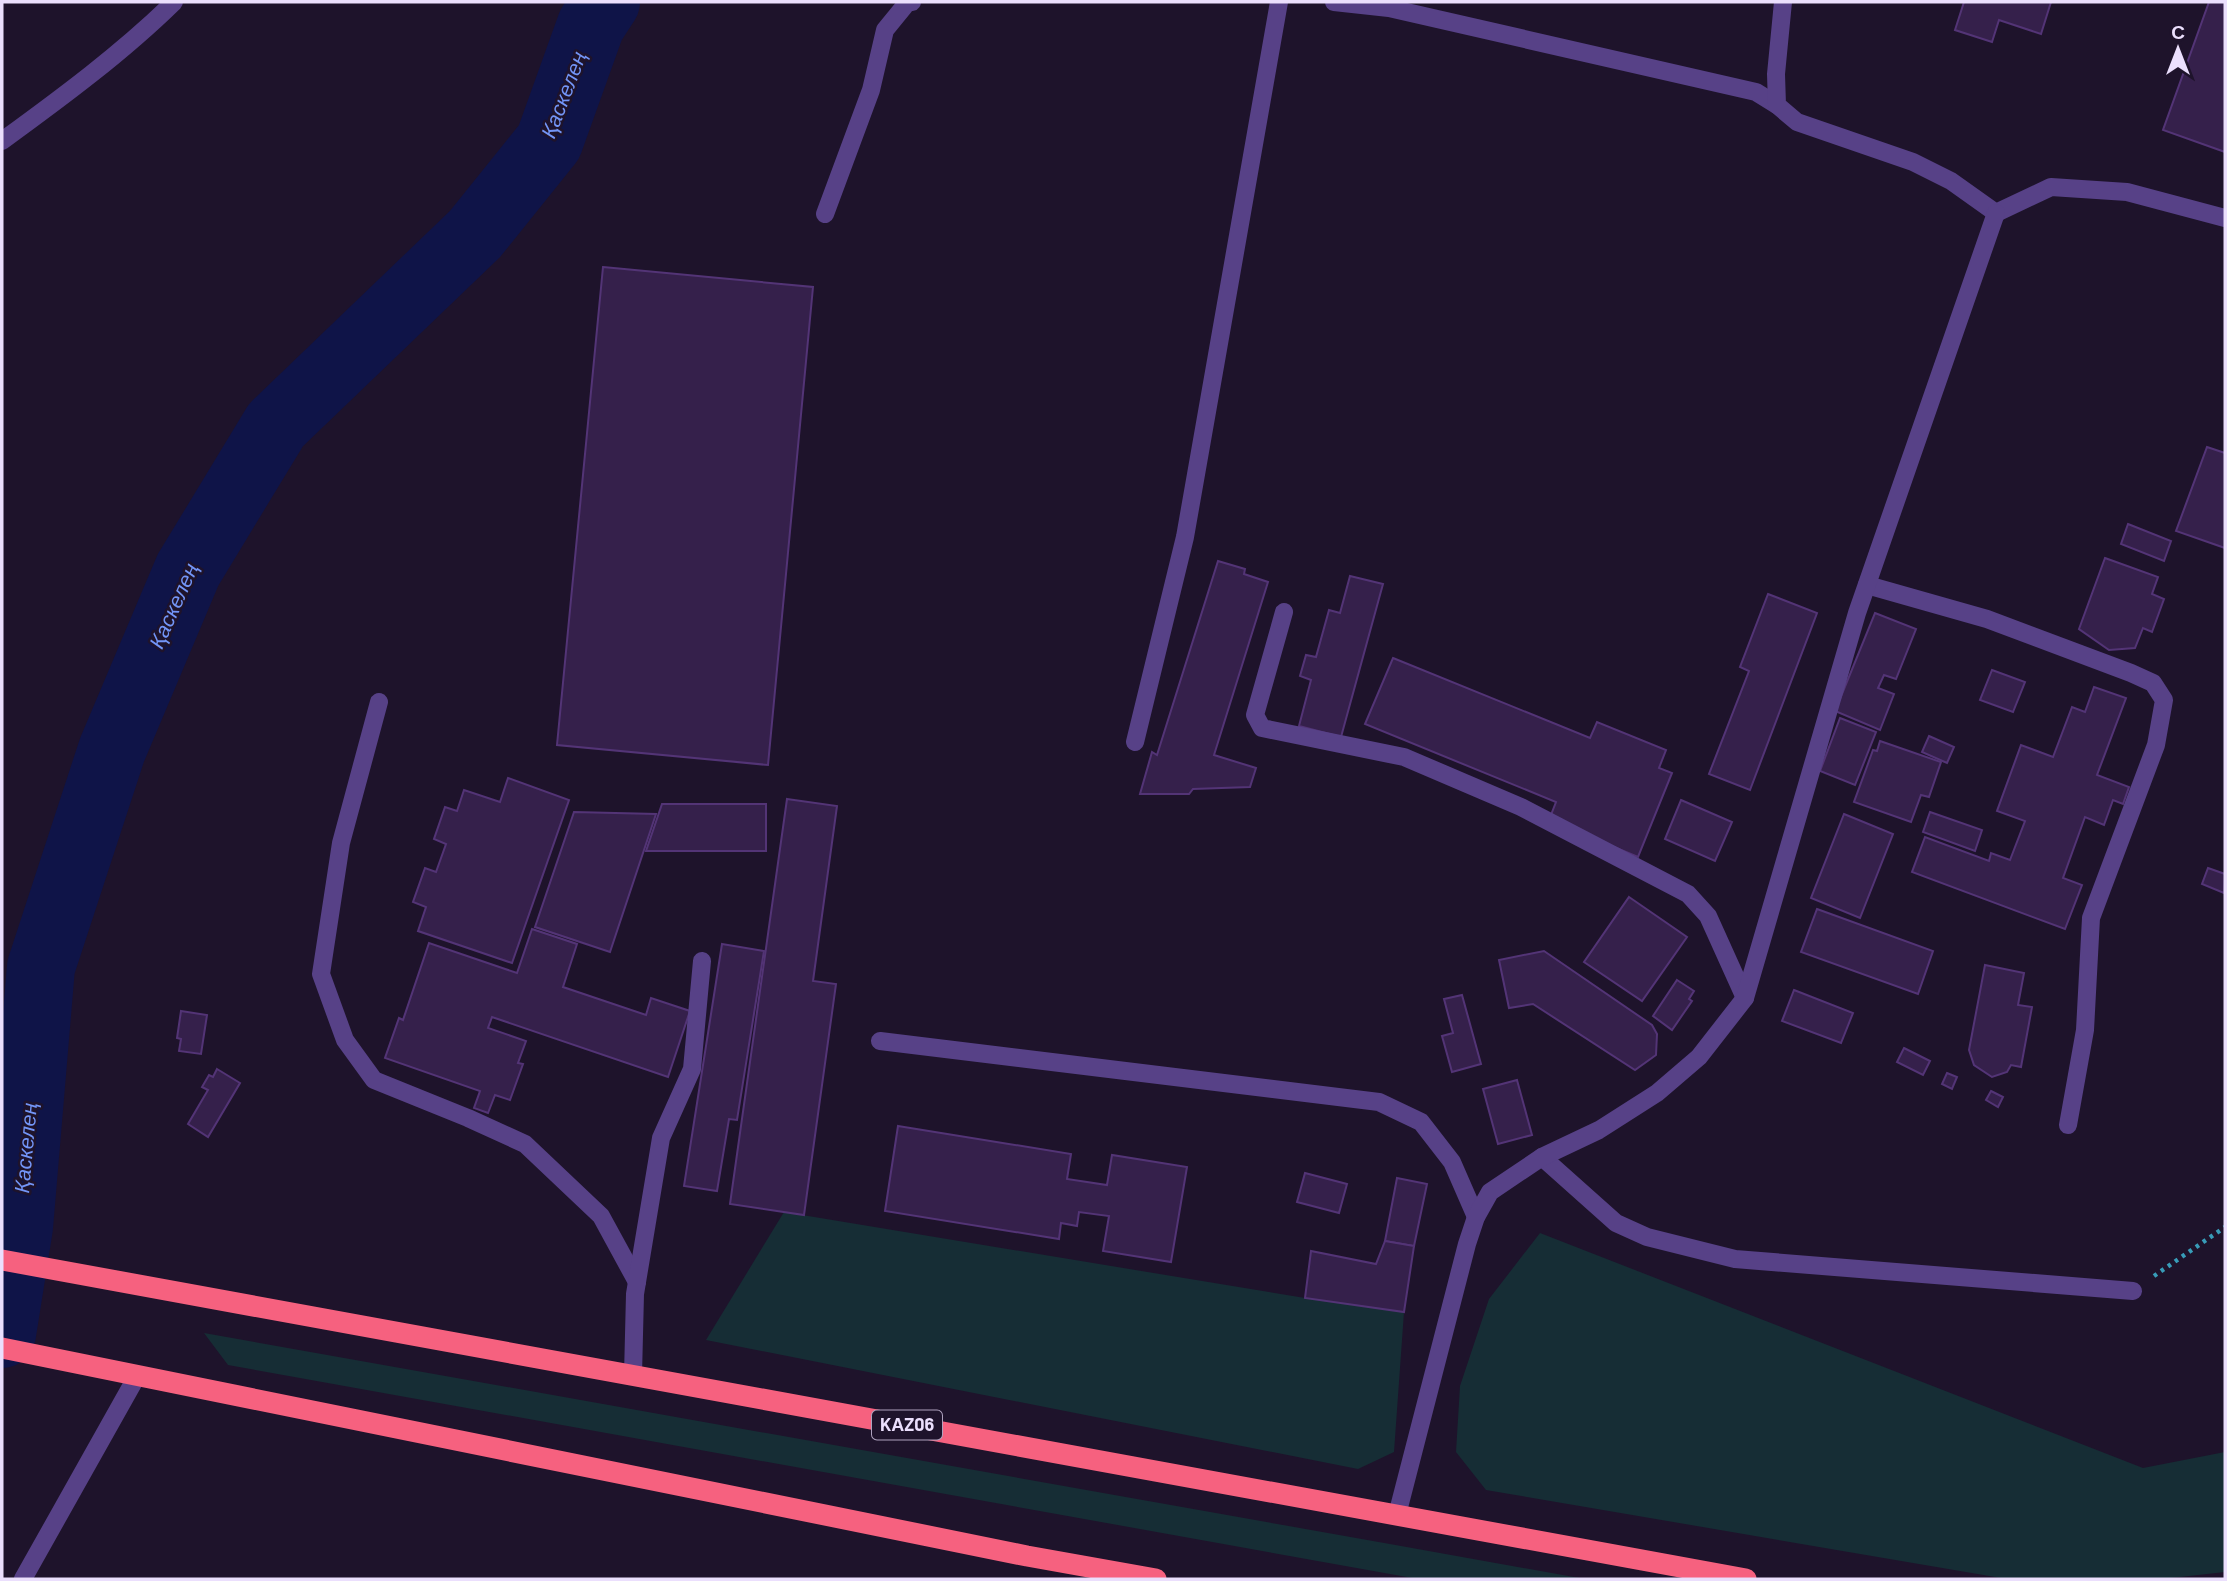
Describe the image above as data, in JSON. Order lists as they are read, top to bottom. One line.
{"streets":{"highway":["KАZ06"]},"water":["Қаскелең"],"north":"top"}
